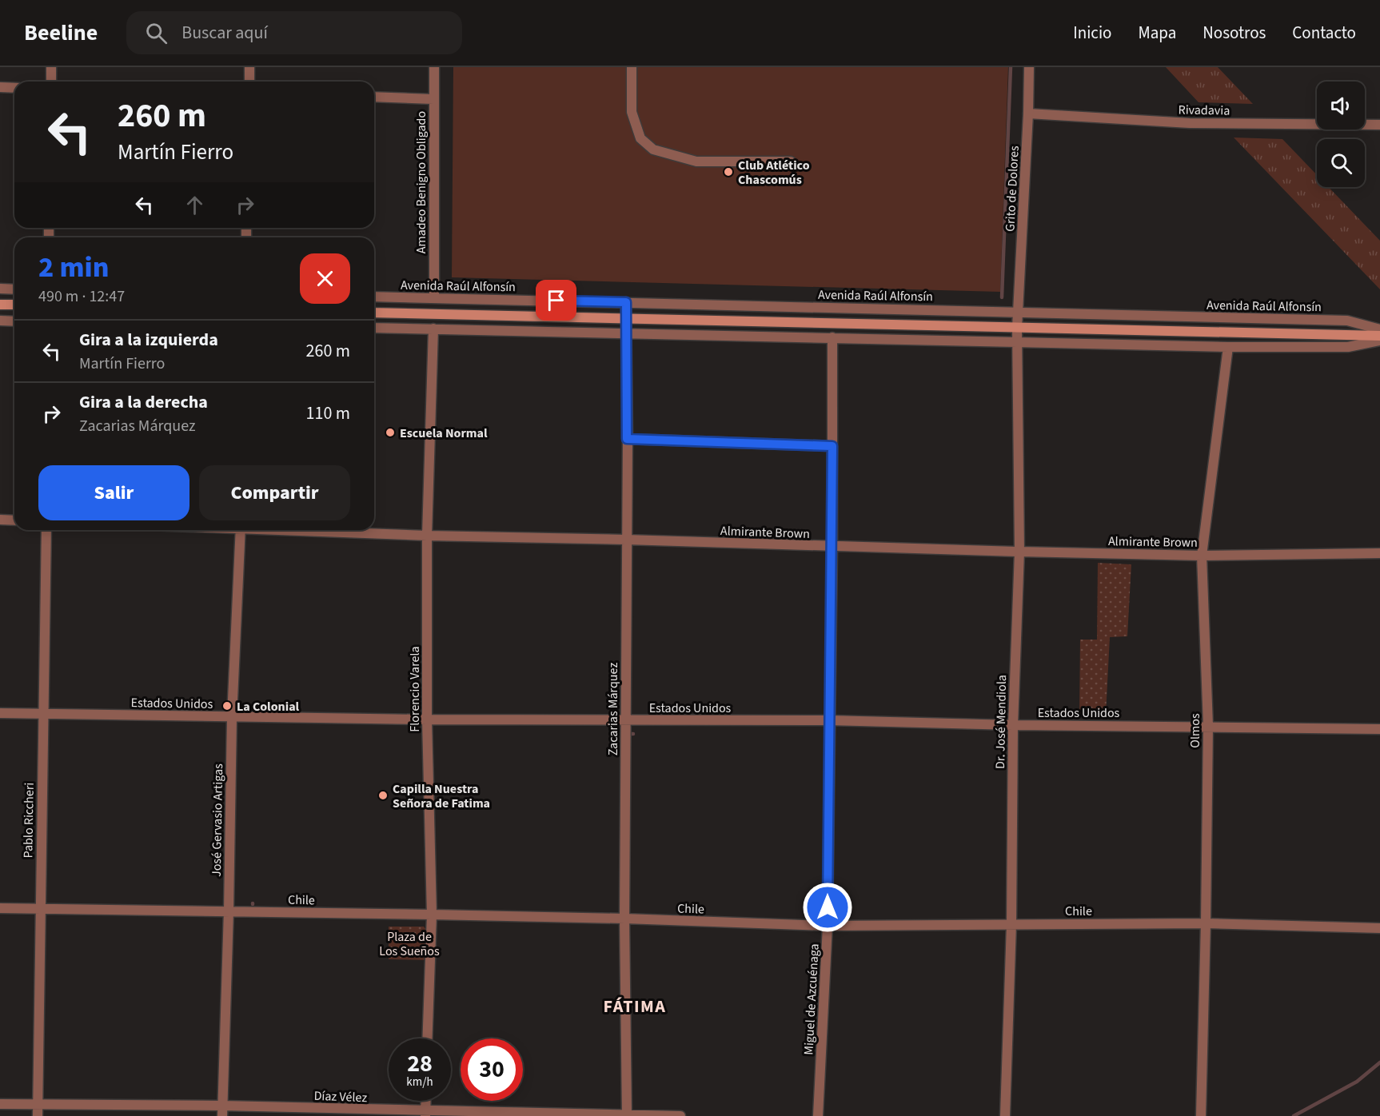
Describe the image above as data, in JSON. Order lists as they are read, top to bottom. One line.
{"streets":{"street":["Rivadavia","Amadeo Benigno Obligado","Grito de Dolores","Avenida Raúl Alfonsín","Almirante Brown","Florencio Varela","Estados Unidos","Zacarias Márquez","Dr. José Mendiola","Olmos","Pablo Riccheri","José Gervasio Artigas","Chile","Miguel de Azcuénaga","Díaz Vélez"]},"crossings":[["Rivadavia","Grito de Dolores"],["Amadeo Benigno Obligado","Avenida Raúl Alfonsín"],["Grito de Dolores","Avenida Raúl Alfonsín"],["Grito de Dolores","Dr. José Mendiola"],["Avenida Raúl Alfonsín","Zacarias Márquez"],["Almirante Brown","Florencio Varela"],["Almirante Brown","Zacarias Márquez"],["Almirante Brown","Dr. José Mendiola"],["Almirante Brown","Olmos"],["Almirante Brown","Miguel de Azcuénaga"],["Florencio Varela","Estados Unidos"],["Florencio Varela","Chile"],["Estados Unidos","Zacarias Márquez"],["Estados Unidos","Dr. José Mendiola"],["Estados Unidos","Olmos"],["Estados Unidos","Pablo Riccheri"],["Estados Unidos","José Gervasio Artigas"],["Estados Unidos","Miguel de Azcuénaga"],["Zacarias Márquez","Chile"],["Zacarias Márquez","Díaz Vélez"],["Dr. José Mendiola","Chile"],["Olmos","Chile"],["Pablo Riccheri","Chile"],["Pablo Riccheri","Díaz Vélez"],["José Gervasio Artigas","Chile"],["José Gervasio Artigas","Díaz Vélez"],["Chile","Miguel de Azcuénaga"]],"districts":["FÁTIMA"],"parks":["Plaza de Los Sueños"],"places":["Club Atlético Chascomús","Escuela Normal","La Colonial","Capilla Nuestra Señora de Fatima"],"page":{"header":"Beeline","search":"Buscar aquí","nav":["Inicio","Mapa","Nosotros","Contacto"],"turn":["260 m","Martín Fierro"],"heading":["2 min","490 m · 12:47"],"list":[{"name":"Gira a la izquierda","note":"Martín Fierro","value":"260 m"},{"name":"Gira a la derecha","note":"Zacarias Márquez","value":"110 m"}],"buttons":["Salir","Compartir"],"speed":"28 km/h","limit":"30"}}
